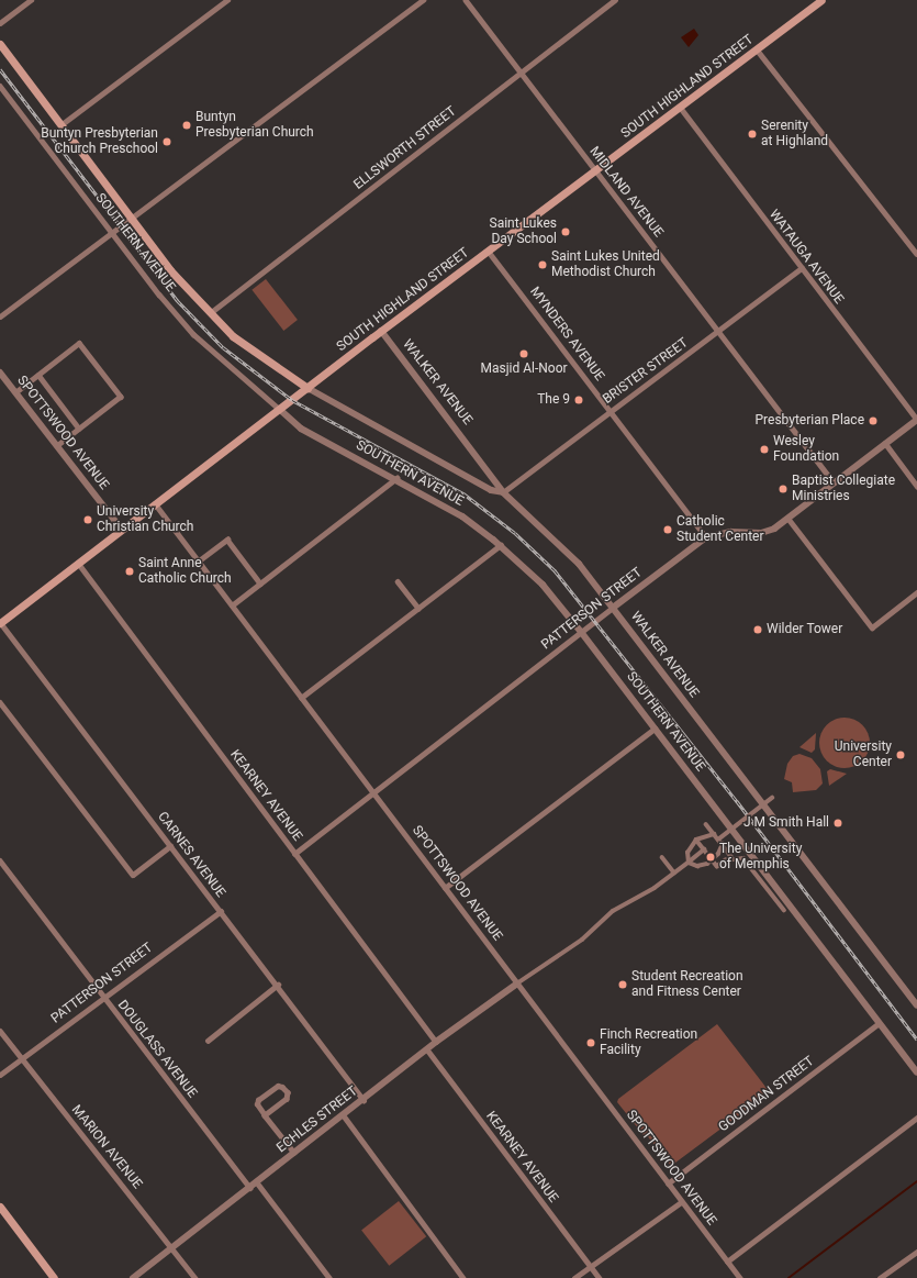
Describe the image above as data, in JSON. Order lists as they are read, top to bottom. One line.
{"streets":{"main road":["SOUTH HIGHLAND STREET","SOUTHERN AVENUE"],"street":["ELLSWORTH STREET","MIDLAND AVENUE","WATAUGA AVENUE","MYNDERS AVENUE","BRISTER STREET","WALKER AVENUE","SPOTTSWOOD AVENUE","PATTERSON STREET","KEARNEY AVENUE","CARNES AVENUE","DOUGLASS AVENUE","GOODMAN STREET","ECHLES STREET","MARION AVENUE"]},"crossings":[["SOUTH HIGHLAND STREET","MIDLAND AVENUE"],["SOUTH HIGHLAND STREET","SOUTHERN AVENUE"],["SOUTH HIGHLAND STREET","WATAUGA AVENUE"],["SOUTH HIGHLAND STREET","MYNDERS AVENUE"],["SOUTH HIGHLAND STREET","WALKER AVENUE"],["SOUTH HIGHLAND STREET","SPOTTSWOOD AVENUE"],["SOUTH HIGHLAND STREET","KEARNEY AVENUE"],["SOUTH HIGHLAND STREET","CARNES AVENUE"],["ELLSWORTH STREET","MIDLAND AVENUE"],["ELLSWORTH STREET","SOUTHERN AVENUE"],["MIDLAND AVENUE","BRISTER STREET"],["MIDLAND AVENUE","PATTERSON STREET"],["SOUTHERN AVENUE","BRISTER STREET"],["SOUTHERN AVENUE","WALKER AVENUE"],["SOUTHERN AVENUE","PATTERSON STREET"],["SOUTHERN AVENUE","GOODMAN STREET"],["WATAUGA AVENUE","BRISTER STREET"],["WATAUGA AVENUE","PATTERSON STREET"],["MYNDERS AVENUE","BRISTER STREET"],["MYNDERS AVENUE","PATTERSON STREET"],["BRISTER STREET","WALKER AVENUE"],["WALKER AVENUE","PATTERSON STREET"],["SPOTTSWOOD AVENUE","PATTERSON STREET"],["SPOTTSWOOD AVENUE","GOODMAN STREET"],["SPOTTSWOOD AVENUE","ECHLES STREET"],["PATTERSON STREET","KEARNEY AVENUE"],["PATTERSON STREET","CARNES AVENUE"],["PATTERSON STREET","DOUGLASS AVENUE"],["PATTERSON STREET","MARION AVENUE"],["KEARNEY AVENUE","ECHLES STREET"],["CARNES AVENUE","ECHLES STREET"],["DOUGLASS AVENUE","ECHLES STREET"],["ECHLES STREET","MARION AVENUE"]],"places":["Buntyn Presbyterian Church","Serenity at Highland","Buntyn Presbyterian Church Preschool","Saint Lukes Day School","Saint Lukes United Methodist Church","Masjid Al-Noor","The 9","Presbyterian Place","Wesley Foundation","Baptist Collegiate Ministries","University Christian Church","Catholic Student Center","Saint Anne Catholic Church","Wilder Tower","University Center","J M Smith Hall","The University of Memphis","Student Recreation and Fitness Center","Finch Recreation Facility"]}
